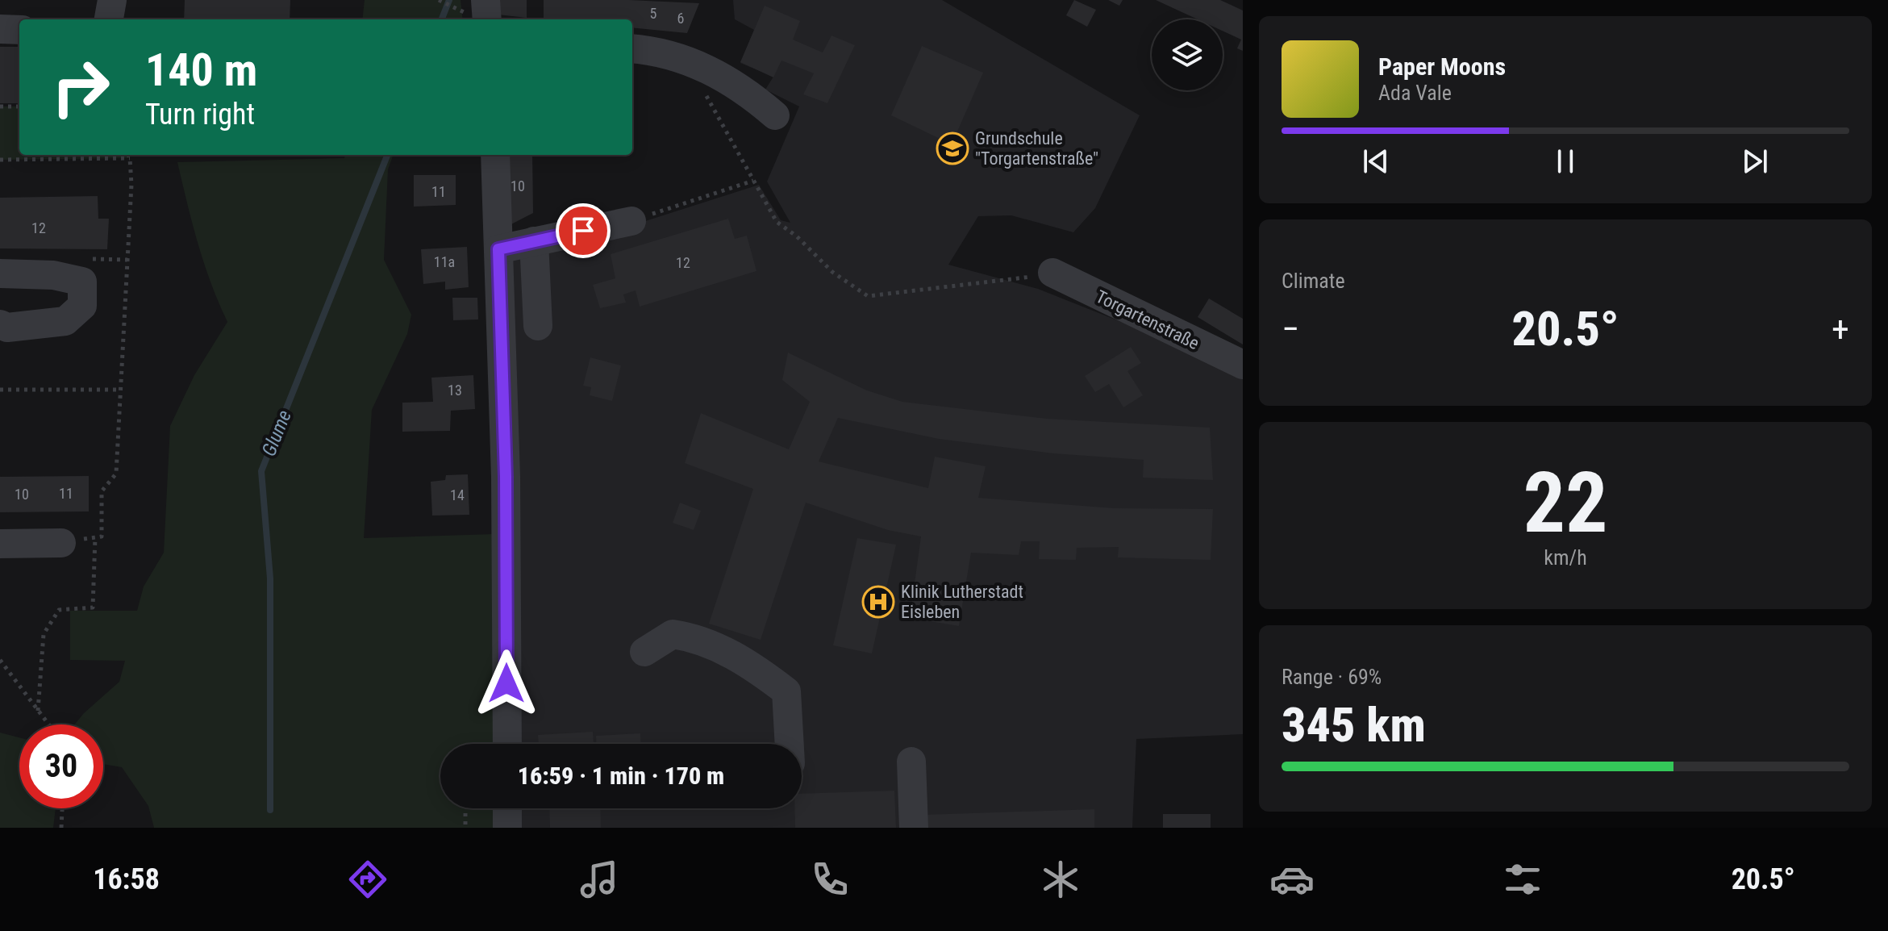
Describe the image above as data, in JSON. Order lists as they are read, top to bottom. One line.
{"streets":{"street":["Torgartenstraße"]},"water":["Glume"],"places":{"school or university":["Grundschule \"Torgartenstraße\""],"hospital":["Klinik Lutherstadt Eisleben"]},"house_numbers":["5","6","10","11","12","11a","12","13","11","10","14"],"page":{"turn":["140 m","Turn right"],"song":["Paper Moons","Ada Vale"],"tile":["Climate",["22","km/h"],["Range · 69%","345 km"]],"heat":["−","20.5°","+"],"limit":"30","trip":"16:59 · 1 min · 170 m","tabs":["16:58","20.5°"]}}
